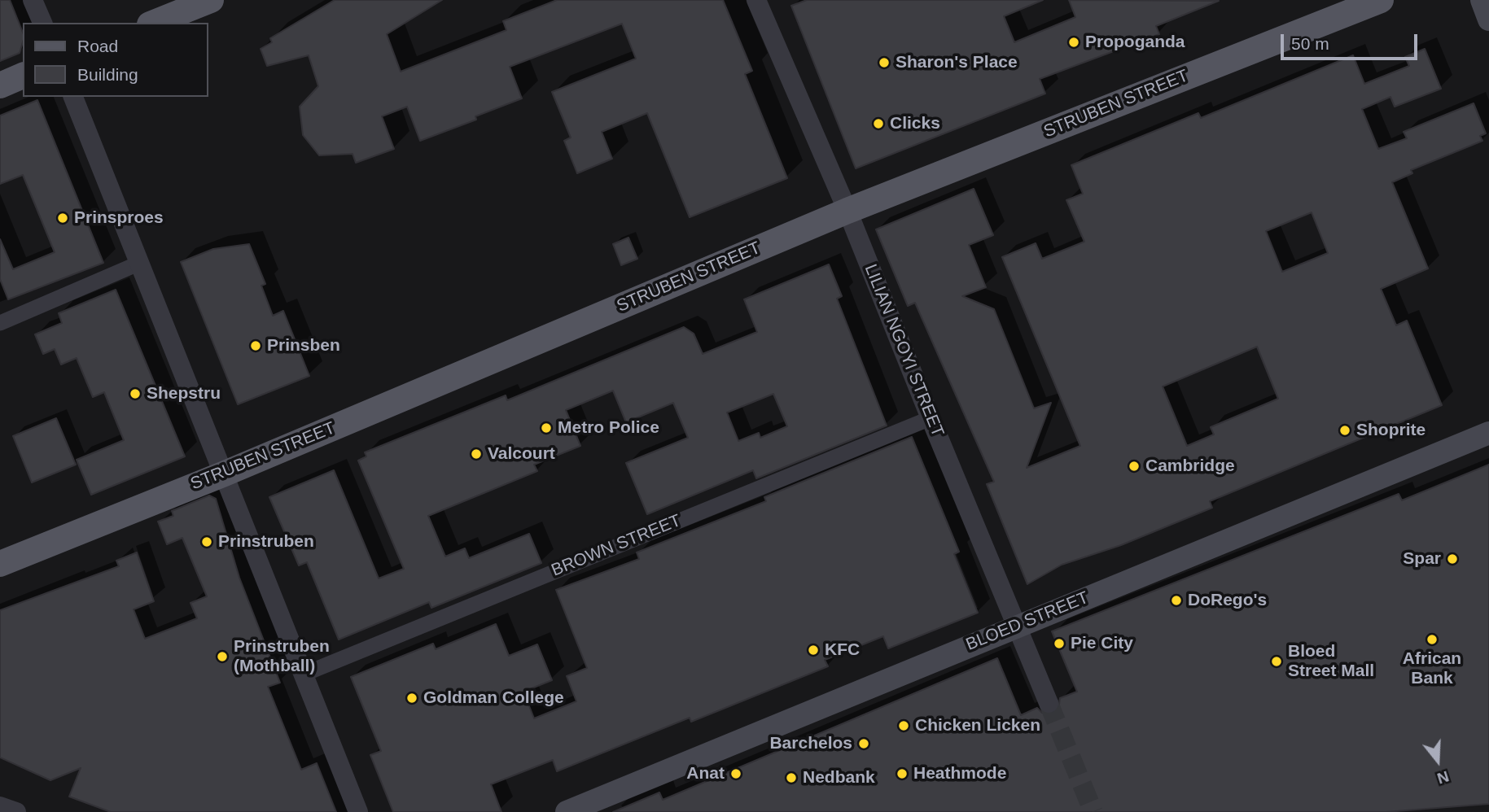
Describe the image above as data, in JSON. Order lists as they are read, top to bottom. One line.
{"streets":{"main road":["STRUBEN STREET","BLOED STREET"],"street":["LILIAN NGOYI STREET","BROWN STREET"]},"crossings":[["STRUBEN STREET","LILIAN NGOYI STREET"],["LILIAN NGOYI STREET","BROWN STREET"],["LILIAN NGOYI STREET","BLOED STREET"]],"places":["Propoganda","Sharon's Place","Clicks","Prinsproes","Prinsben","Shepstru","Metro Police","Shoprite","Valcourt","Cambridge","Prinstruben","Spar","DoRego's","African Bank","Pie City","KFC","Prinstruben (Mothball)","Bloed Street Mall","Goldman College","Chicken Licken","Barchelos","Anat","Heathmode","Nedbank"],"legend":["Road","Building"],"scale_bar":"50 m","north":"bottom"}
